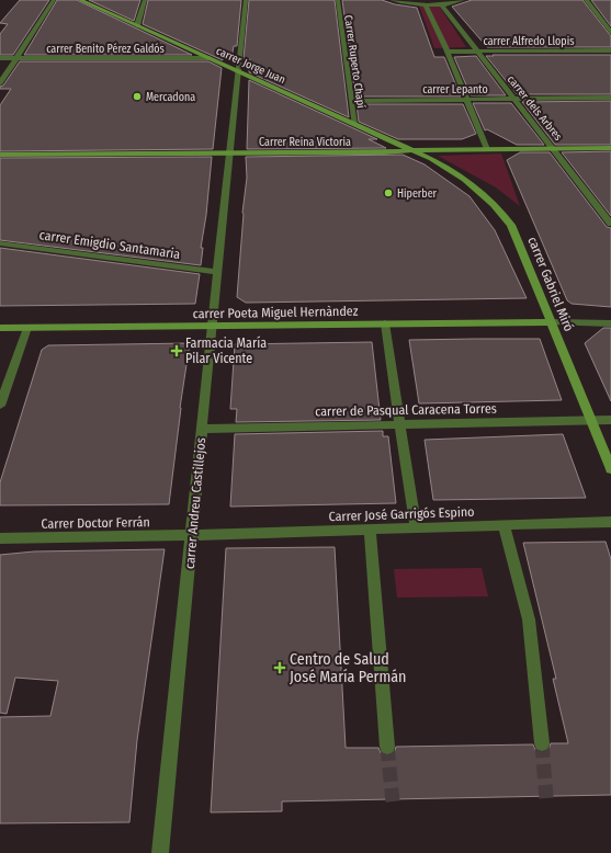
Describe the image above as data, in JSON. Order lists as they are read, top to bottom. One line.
{"streets":{"main road":["carrer Jorge Juan","Carrer Reina Victoria","carrer Gabriel Miró","carrer Poeta Miguel Hernàndez"],"street":["carrer Alfredo Llopis","carrer Benito Pérez Galdós","Carrer Ruperto Chapí","carrer Lepanto","carrer dels Arbres","carrer Emigdio Santamaria","carrer de Pasqual Caracena Torres","carrer Andreu Castillejos","Carrer José Garrigós Espino","Carrer Doctor Ferrán"]},"crossings":[["carrer Alfredo Llopis","carrer dels Arbres"],["carrer Benito Pérez Galdós","carrer Jorge Juan"],["Carrer Ruperto Chapí","carrer Jorge Juan"],["Carrer Ruperto Chapí","carrer Lepanto"],["carrer Jorge Juan","Carrer Reina Victoria"],["carrer Jorge Juan","carrer Gabriel Miró"],["carrer Jorge Juan","carrer Andreu Castillejos"],["carrer Lepanto","carrer dels Arbres"],["carrer dels Arbres","Carrer Reina Victoria"],["Carrer Reina Victoria","carrer Gabriel Miró"],["Carrer Reina Victoria","carrer Andreu Castillejos"],["carrer Emigdio Santamaria","carrer Andreu Castillejos"],["carrer Gabriel Miró","carrer Poeta Miguel Hernàndez"],["carrer Gabriel Miró","carrer de Pasqual Caracena Torres"],["carrer Poeta Miguel Hernàndez","carrer Andreu Castillejos"],["carrer de Pasqual Caracena Torres","carrer Andreu Castillejos"],["carrer Andreu Castillejos","Carrer José Garrigós Espino"],["carrer Andreu Castillejos","Carrer Doctor Ferrán"],["Carrer José Garrigós Espino","Carrer Doctor Ferrán"]],"places":{"other":["Mercadona","Hiperber"],"health":["Farmacia María Pilar Vicente","Centro de Salud José María Permán"]}}
